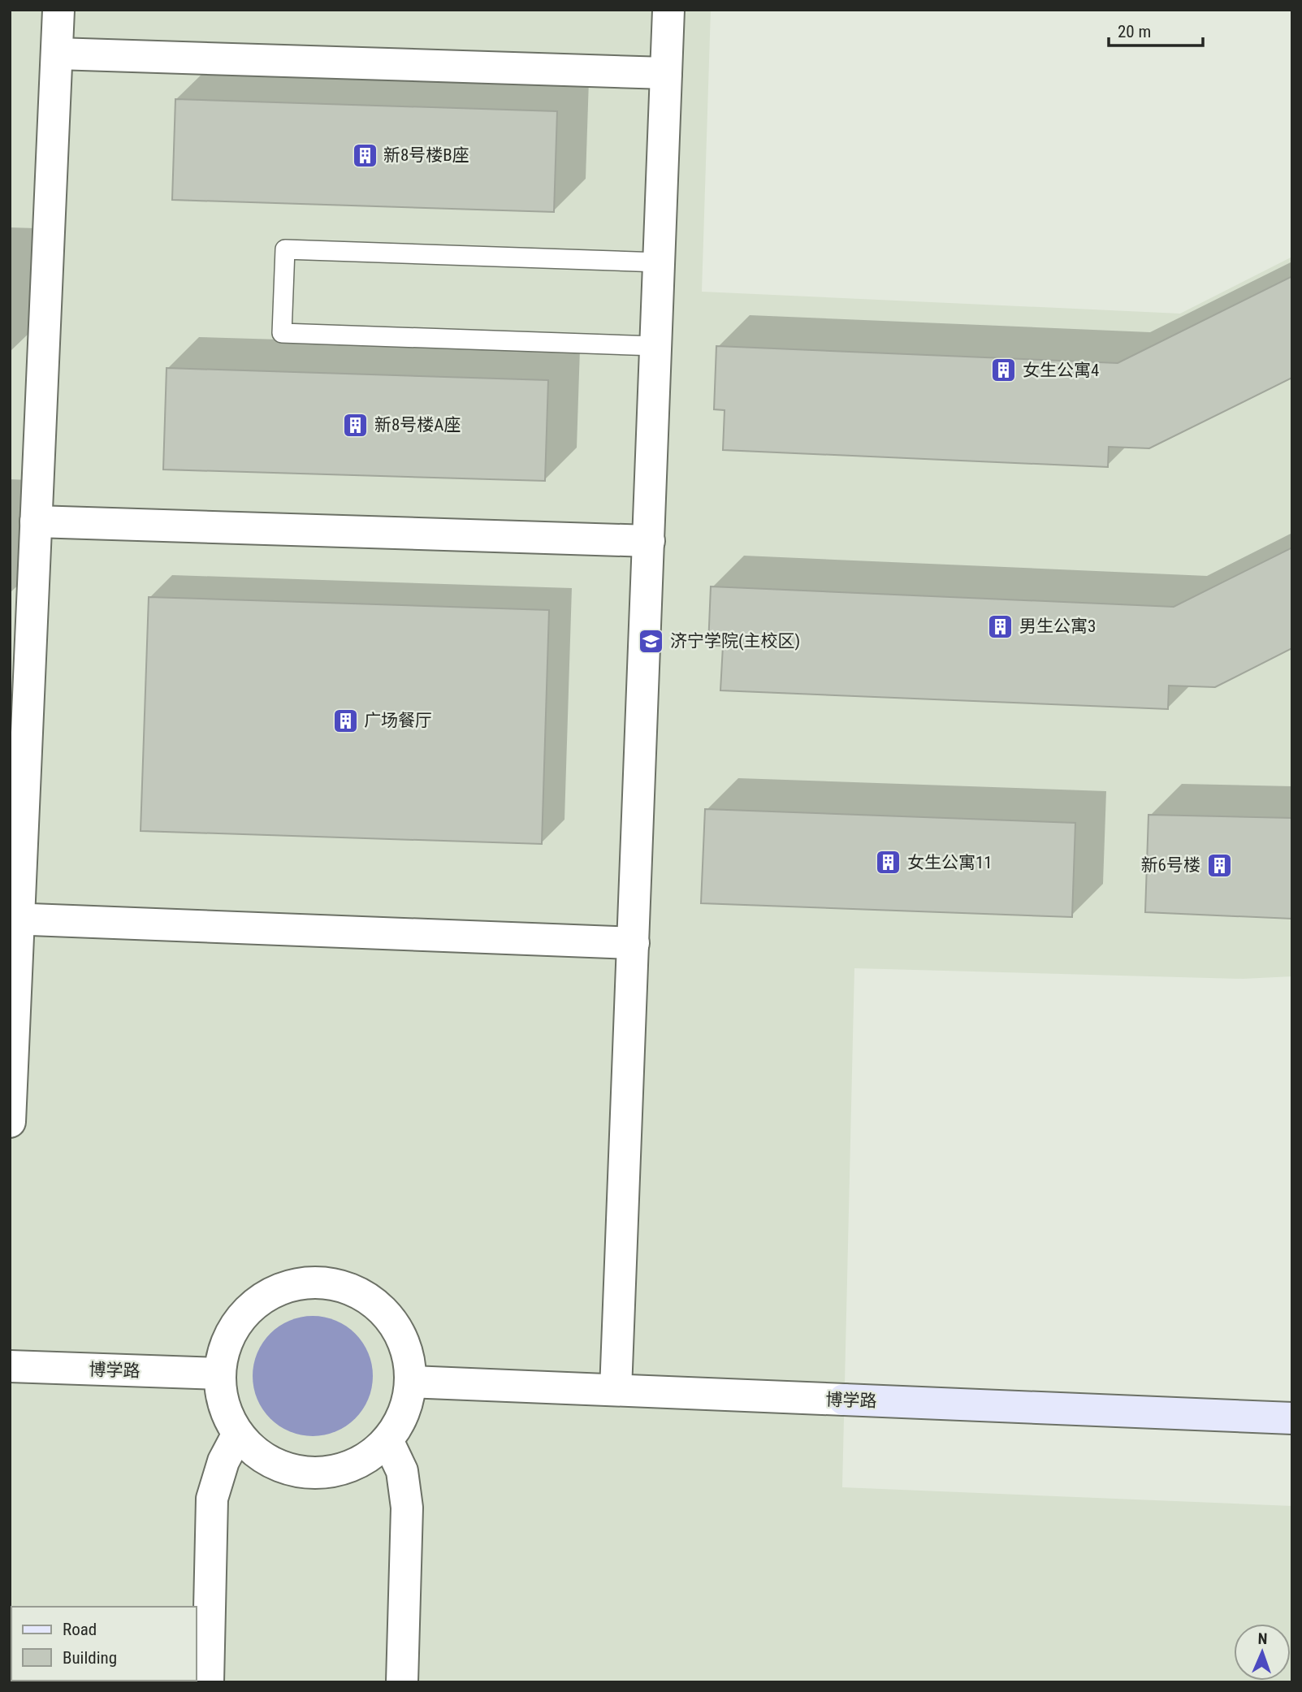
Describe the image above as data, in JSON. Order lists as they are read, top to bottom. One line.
{"streets":{"street":["博学路"]},"places":{"building":["新8号楼B座","女生公寓4","新8号楼A座","男生公寓3","广场餐厅","女生公寓11","新6号楼"],"school or university":["济宁学院(主校区)"]},"legend":["Road","Building"],"scale_bar":"20 m","north":"top"}
